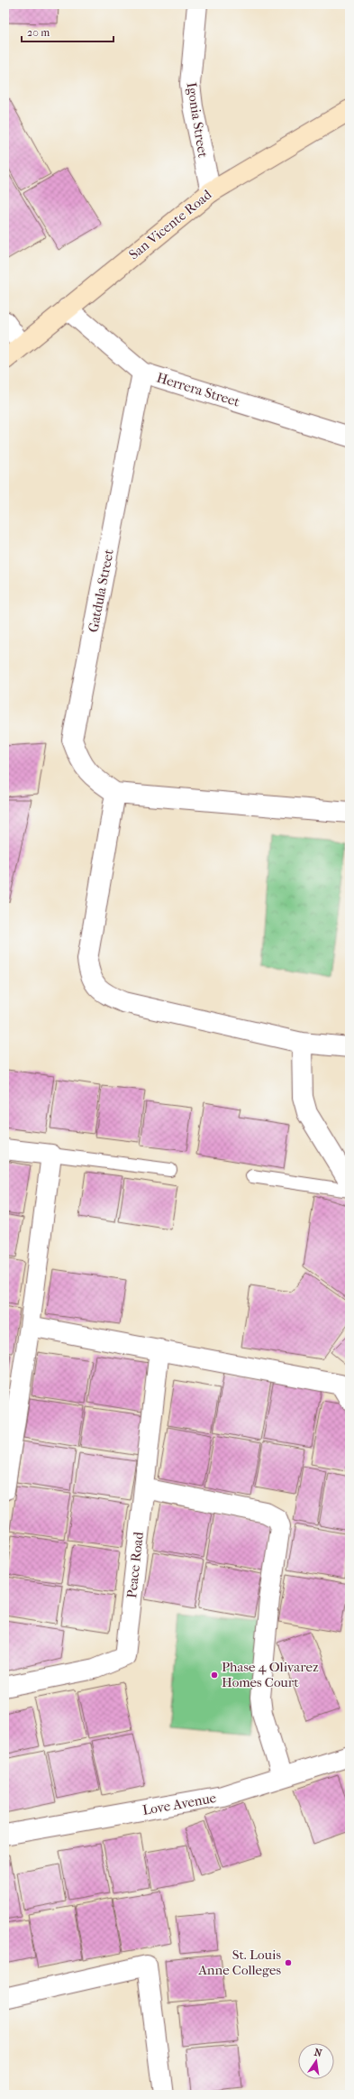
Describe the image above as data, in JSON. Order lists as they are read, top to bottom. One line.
{"streets":{"main road":["San Vicente Road"],"street":["Igonia Street","Herrera Street","Gatdula Street","Peace Road","Love Avenue"]},"crossings":[["Igonia Street","San Vicente Road"],["San Vicente Road","Herrera Street"],["Herrera Street","Gatdula Street"]],"places":["Phase 4 Olivarez Homes Court","St. Louis Anne Colleges"],"scale_bar":"20 m","north":"top"}
